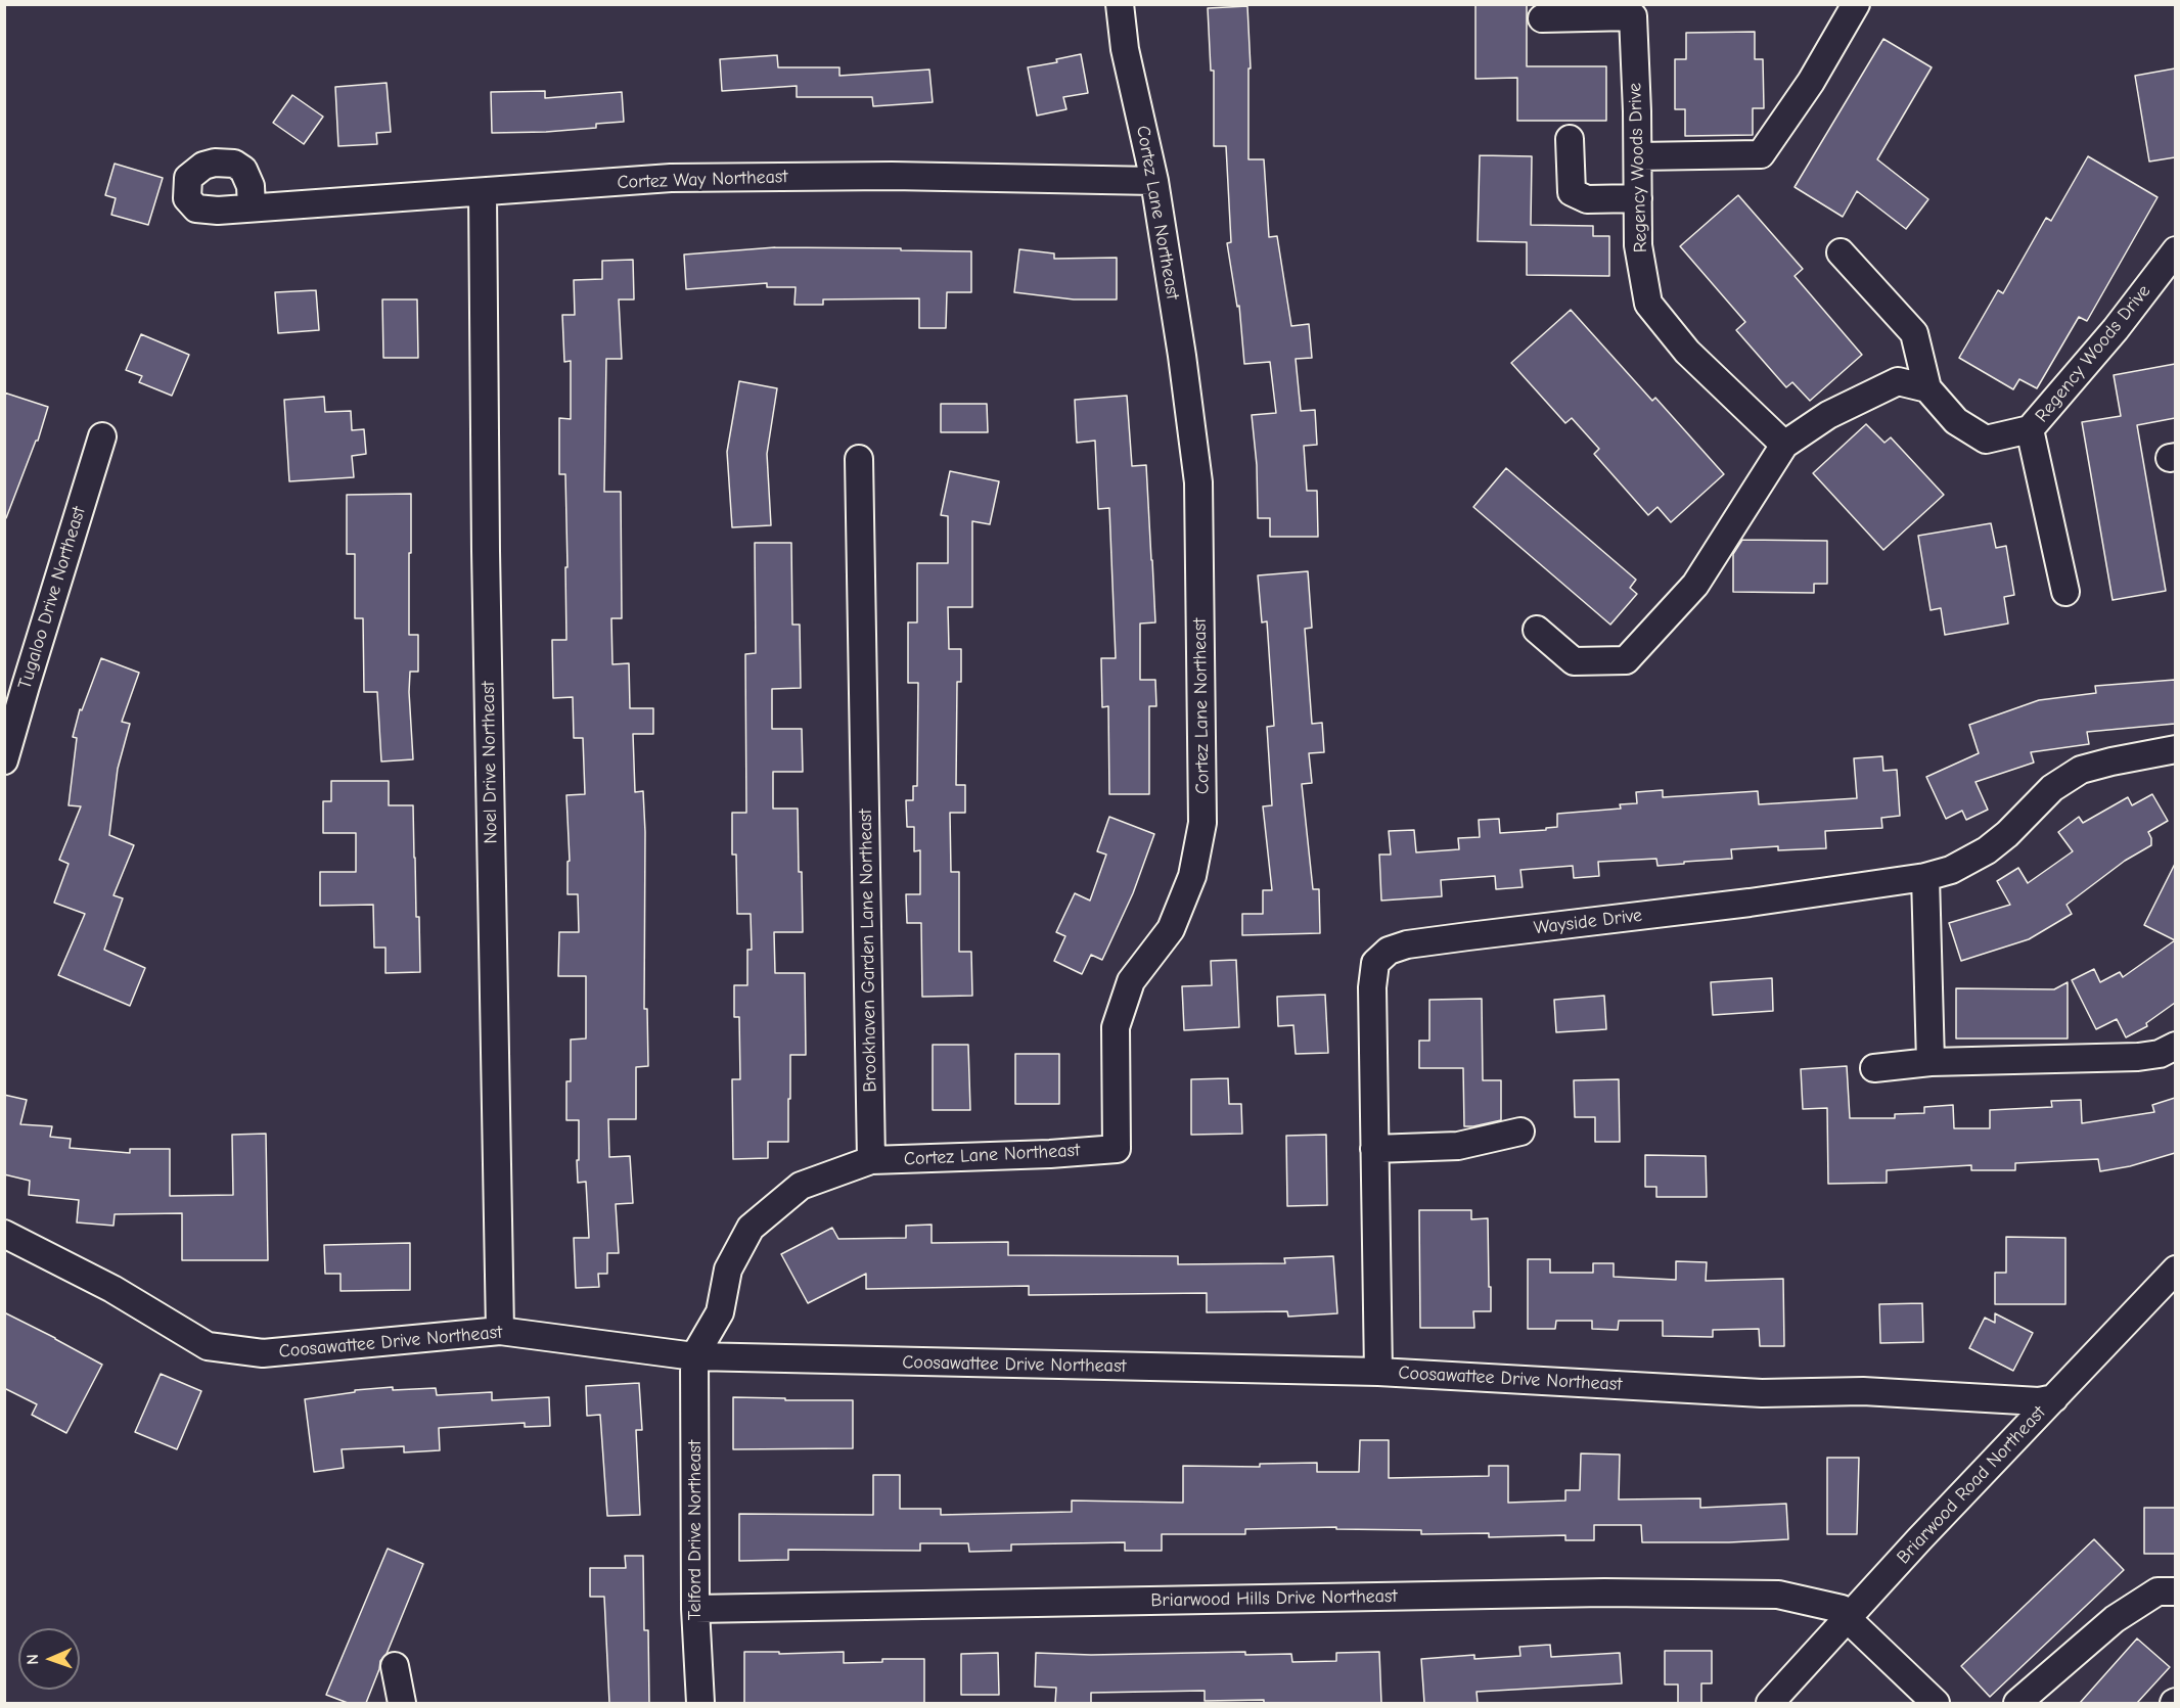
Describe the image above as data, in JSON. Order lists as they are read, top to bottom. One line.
{"streets":{"street":["Regency Woods Drive","Cortez Way Northeast","Cortez Lane Northeast","Tugaloo Drive Northeast","Noel Drive Northeast","Wayside Drive","Brookhaven Garden Lane Northeast","Coosawattee Drive Northeast","Briarwood Road Northeast","Telford Drive Northeast","Briarwood Hills Drive Northeast"]},"crossings":[["Cortez Way Northeast","Cortez Lane Northeast"],["Cortez Way Northeast","Noel Drive Northeast"],["Cortez Lane Northeast","Brookhaven Garden Lane Northeast"],["Noel Drive Northeast","Coosawattee Drive Northeast"],["Wayside Drive","Coosawattee Drive Northeast"],["Coosawattee Drive Northeast","Briarwood Road Northeast"],["Coosawattee Drive Northeast","Telford Drive Northeast"],["Briarwood Road Northeast","Briarwood Hills Drive Northeast"],["Telford Drive Northeast","Briarwood Hills Drive Northeast"]],"north":"left"}
